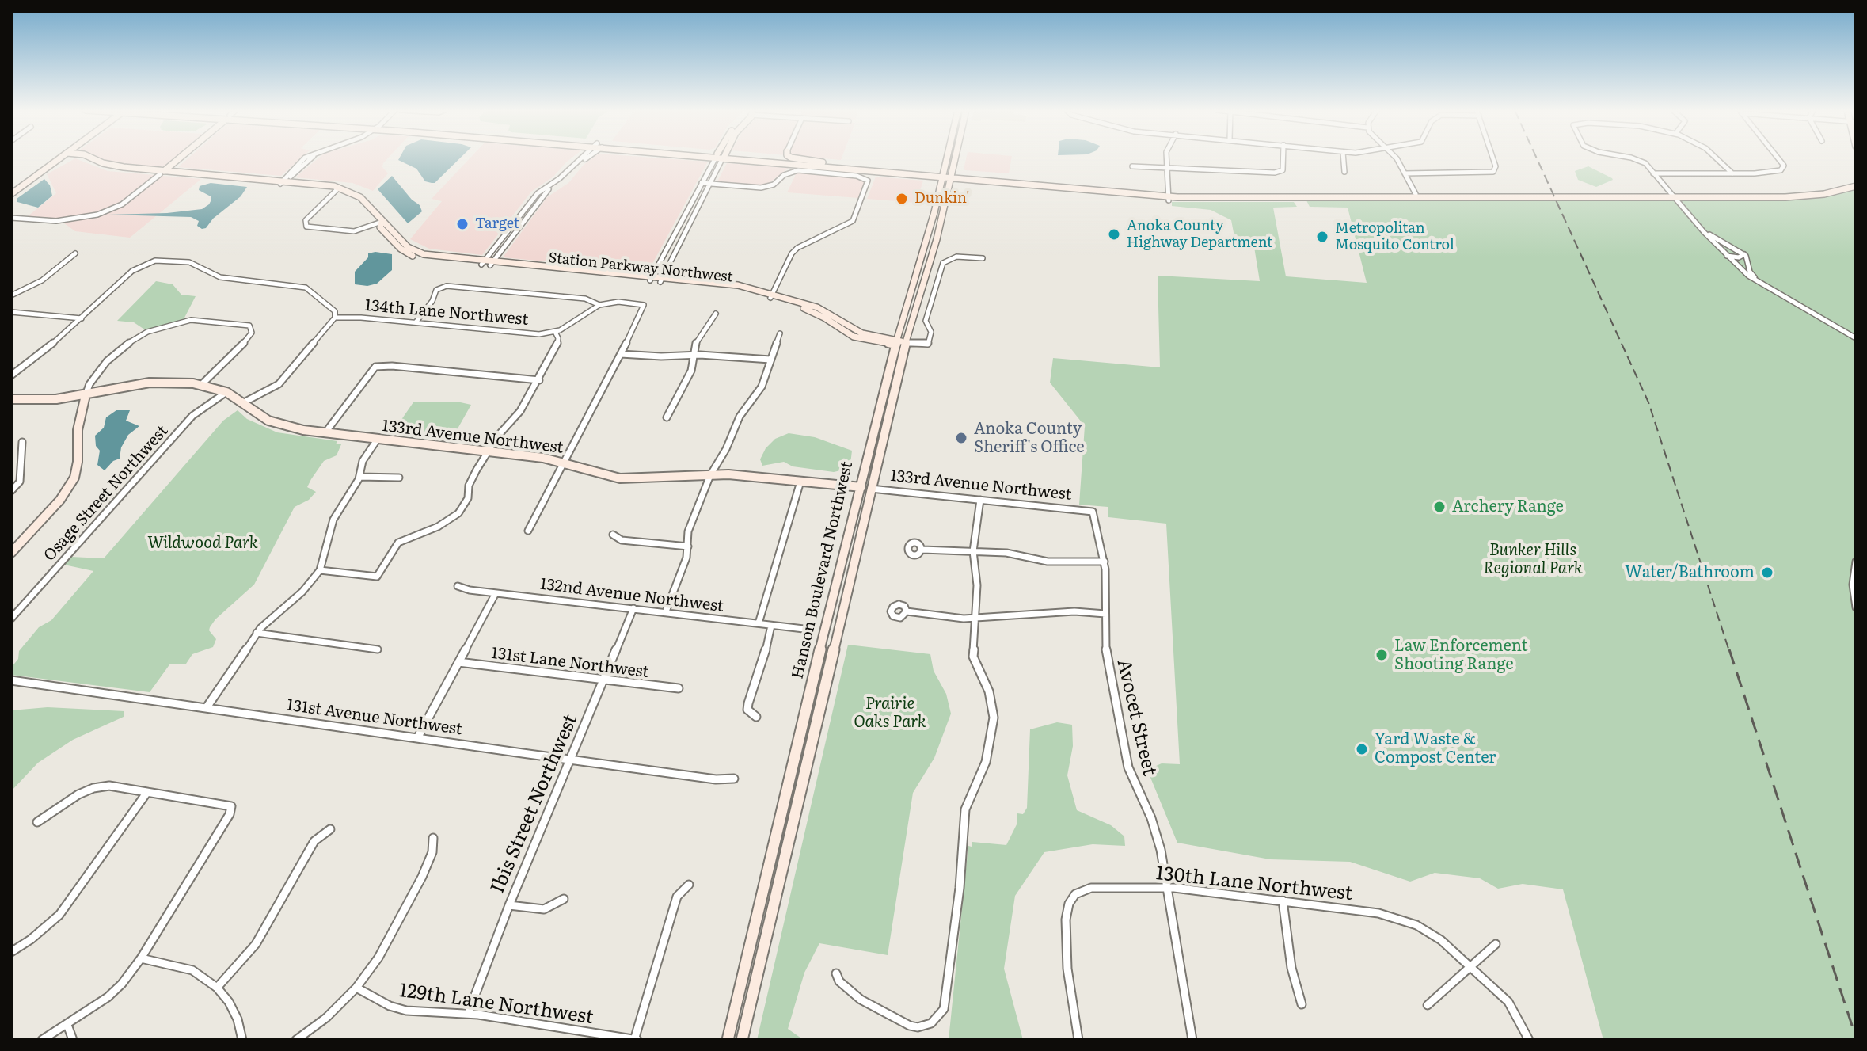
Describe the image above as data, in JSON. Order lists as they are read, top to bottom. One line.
{"streets":{"main road":["Station Parkway Northwest","133rd Avenue Northwest","Hanson Boulevard Northwest"],"street":["134th Lane Northwest","Osage Street Northwest","132nd Avenue Northwest","131st Lane Northwest","131st Avenue Northwest","Avocet Street","Ibis Street Northwest","130th Lane Northwest","129th Lane Northwest"]},"crossings":[["Station Parkway Northwest","Hanson Boulevard Northwest"],["133rd Avenue Northwest","Osage Street Northwest"],["133rd Avenue Northwest","Hanson Boulevard Northwest"],["133rd Avenue Northwest","Avocet Street"],["132nd Avenue Northwest","Ibis Street Northwest"],["131st Lane Northwest","Ibis Street Northwest"],["131st Avenue Northwest","Ibis Street Northwest"],["Avocet Street","130th Lane Northwest"],["Ibis Street Northwest","129th Lane Northwest"]],"parks":["Wildwood Park","Bunker Hills Regional Park","Prairie Oaks Park"],"places":["Dunkin'","Target","Anoka County Highway Department","Metropolitan Mosquito Control","Anoka County Sheriff's Office","Archery Range","Water/Bathroom","Law Enforcement Shooting Range","Yard Waste & Compost Center"]}
